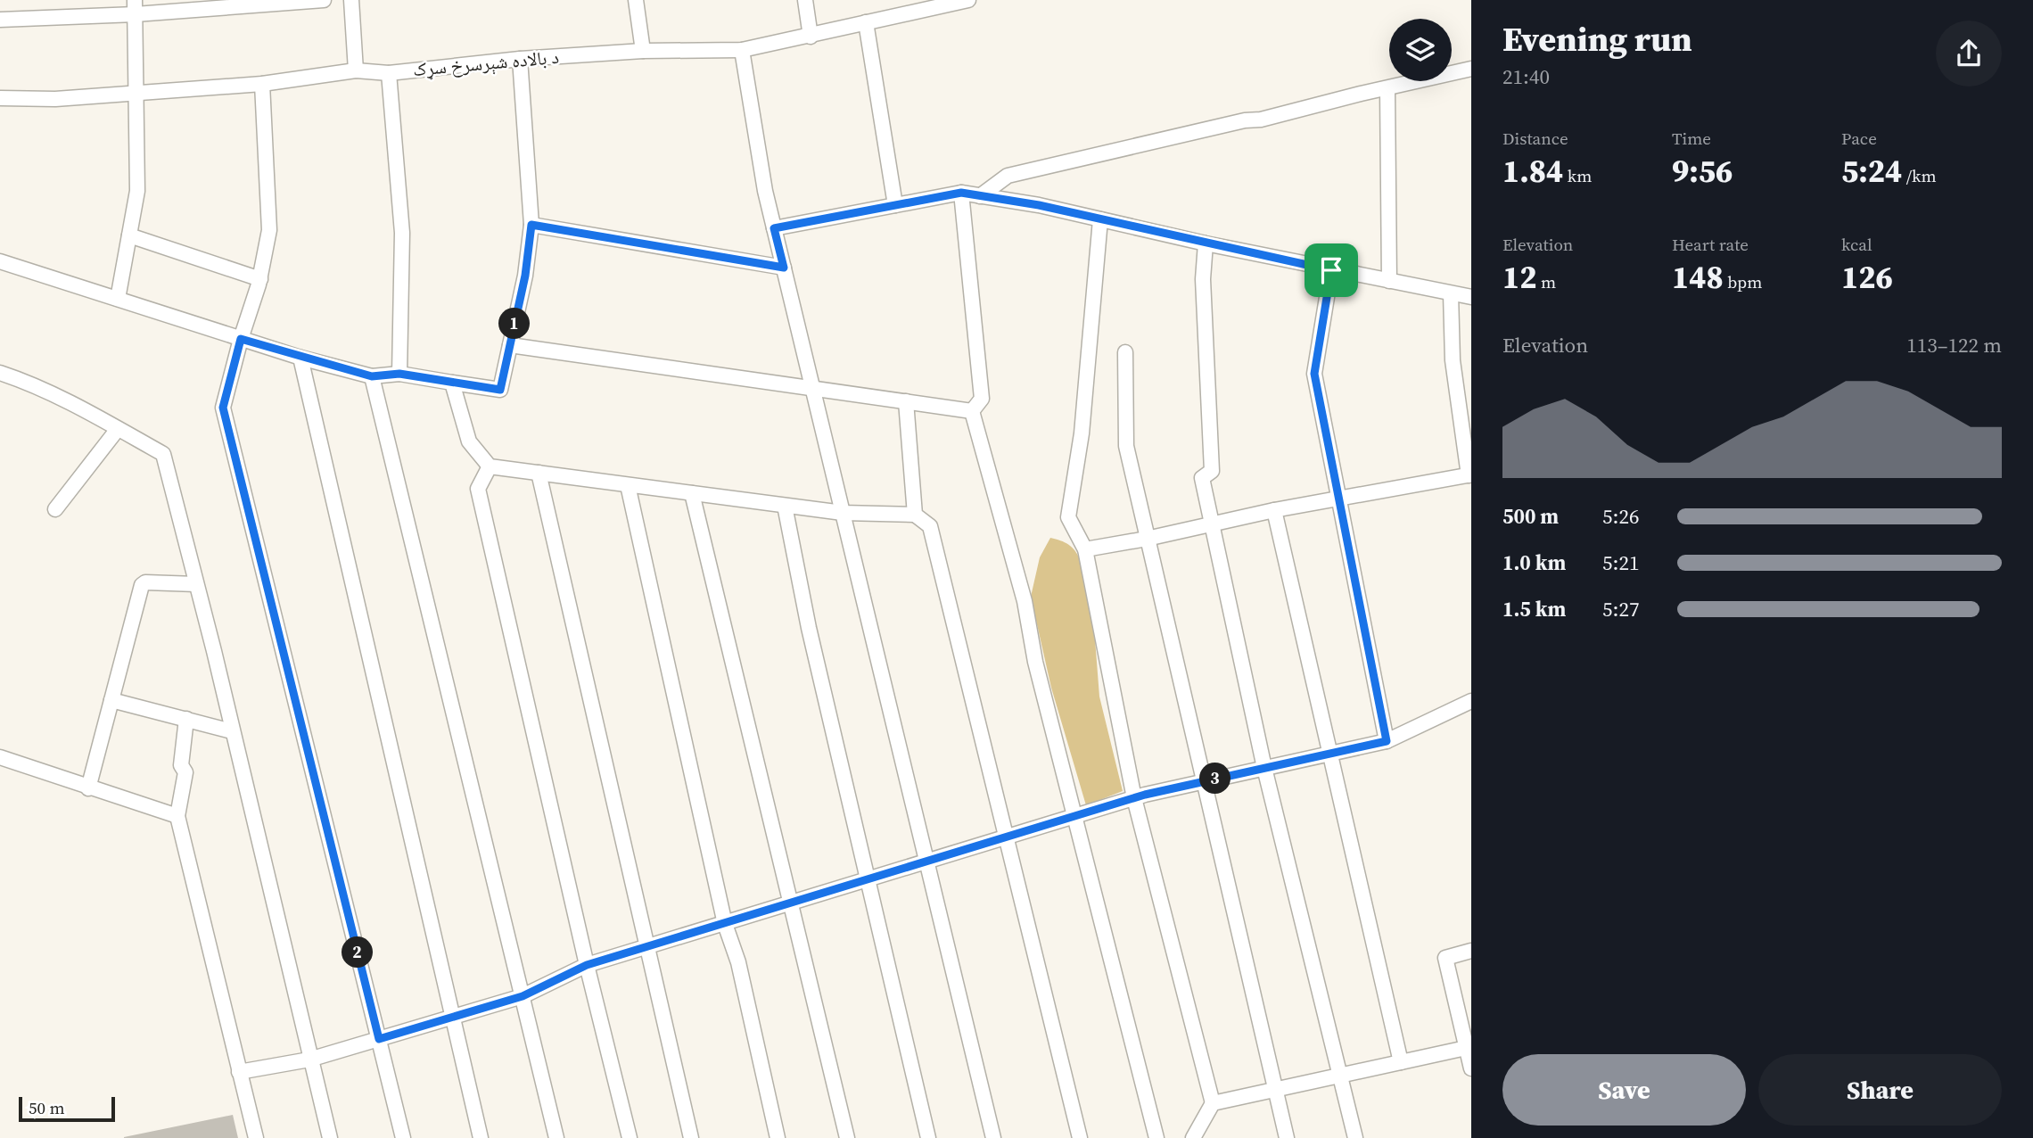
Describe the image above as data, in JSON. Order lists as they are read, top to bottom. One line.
{"streets":{"street":["د بالاده شېرسرخ سړک"]},"scale_bar":"50 m","page":{"heading":["Evening run","21:40"],"stats":[["Distance","1.84 km"],["Time","9:56"],["Pace","5:24 /km"],["Elevation","12 m"],["Heart rate","148 bpm"],["kcal","126"]],"pins":["1","3","2"],"chart":["Elevation","113–122 m"],"list":[{"name":"500 m","note":"5:26"},{"name":"1.0 km","note":"5:21"},{"name":"1.5 km","note":"5:27"}],"buttons":["Save","Share"],"scale":"50 m"}}
